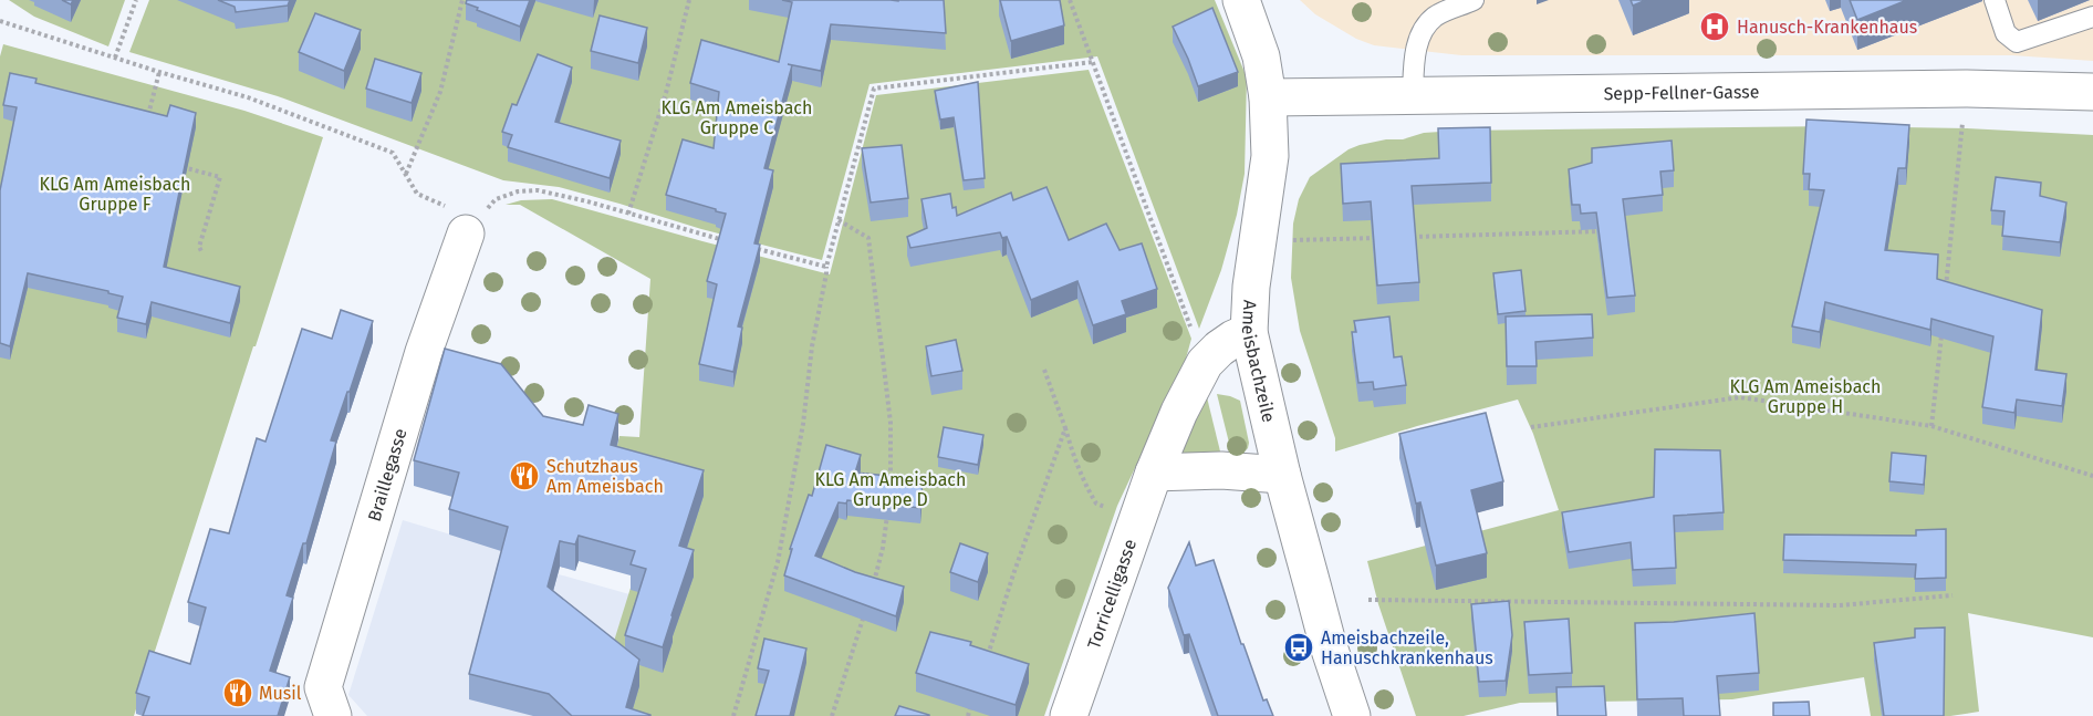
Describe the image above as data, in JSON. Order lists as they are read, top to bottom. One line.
{"streets":{"street":["Sepp-Fellner-Gasse","Ameisbachzeile","Braillegasse","Torricelligasse"]},"crossings":[["Sepp-Fellner-Gasse","Ameisbachzeile"],["Ameisbachzeile","Torricelligasse"]],"parks":["KLG Am Ameisbach Gruppe C","KLG Am Ameisbach Gruppe F","KLG Am Ameisbach Gruppe H","KLG Am Ameisbach Gruppe D"],"places":{"hospital":["Hanusch-Krankenhaus"],"restaurant":["Schutzhaus Am Ameisbach","Musil"],"bus stop":["Ameisbachzeile, Hanuschkrankenhaus"]}}
